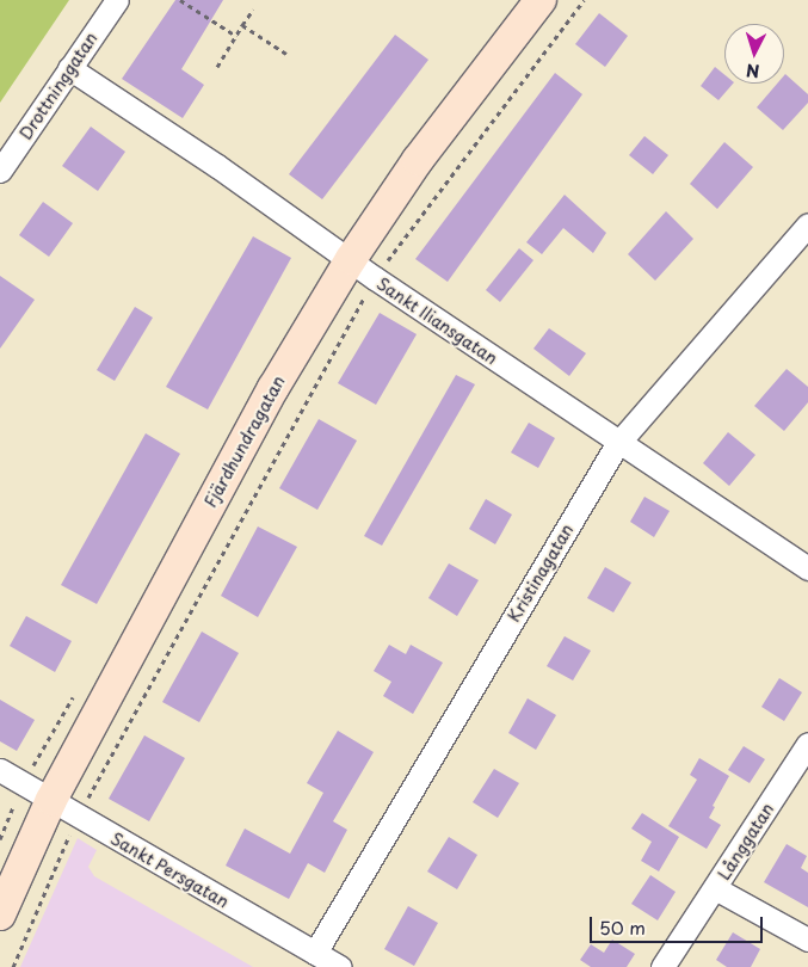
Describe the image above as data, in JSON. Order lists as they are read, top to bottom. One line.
{"streets":{"main road":["Fjärdhundragatan"],"street":["Drottninggatan","Sankt Iliansgatan","Kristinagatan","Långgatan","Sankt Persgatan"]},"crossings":[["Drottninggatan","Sankt Iliansgatan"],["Sankt Iliansgatan","Fjärdhundragatan"],["Sankt Iliansgatan","Kristinagatan"],["Fjärdhundragatan","Sankt Persgatan"],["Kristinagatan","Sankt Persgatan"]],"scale_bar":"50 m","north":"bottom"}
